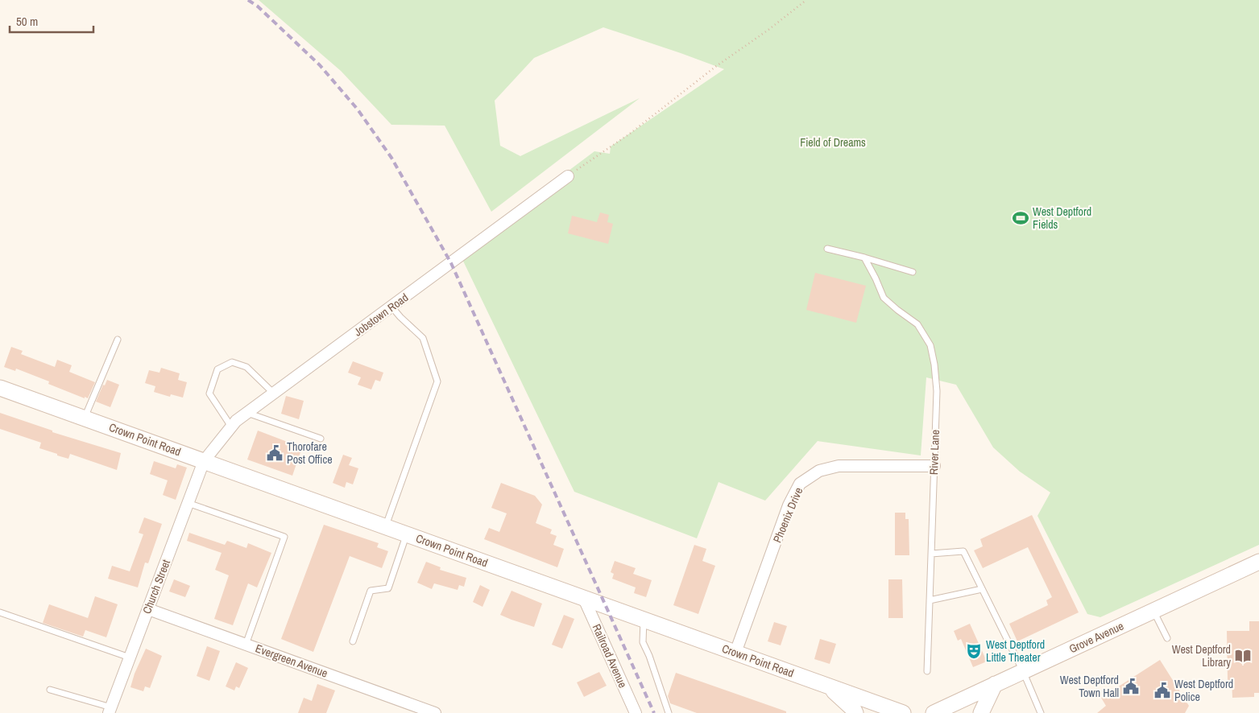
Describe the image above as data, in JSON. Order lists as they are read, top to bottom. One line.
{"streets":{"main road":["Crown Point Road","Grove Avenue"],"street":["Jobstown Road","Phoenix Drive","Church Street","Railroad Avenue","Evergreen Avenue"],"lane":["River Lane"]},"crossings":[["Jobstown Road","Crown Point Road"],["Jobstown Road","Church Street"],["Crown Point Road","Phoenix Drive"],["Crown Point Road","Church Street"],["Crown Point Road","Railroad Avenue"],["River Lane","Phoenix Drive"],["Church Street","Evergreen Avenue"]],"parks":["Field of Dreams"],"places":{"sports":["West Deptford Fields"],"public building":["Thorofare Post Office","West Deptford Town Hall","West Deptford Police"],"theatre":["West Deptford Little Theater"],"library":["West Deptford Library"]},"scale_bar":"50 m"}
